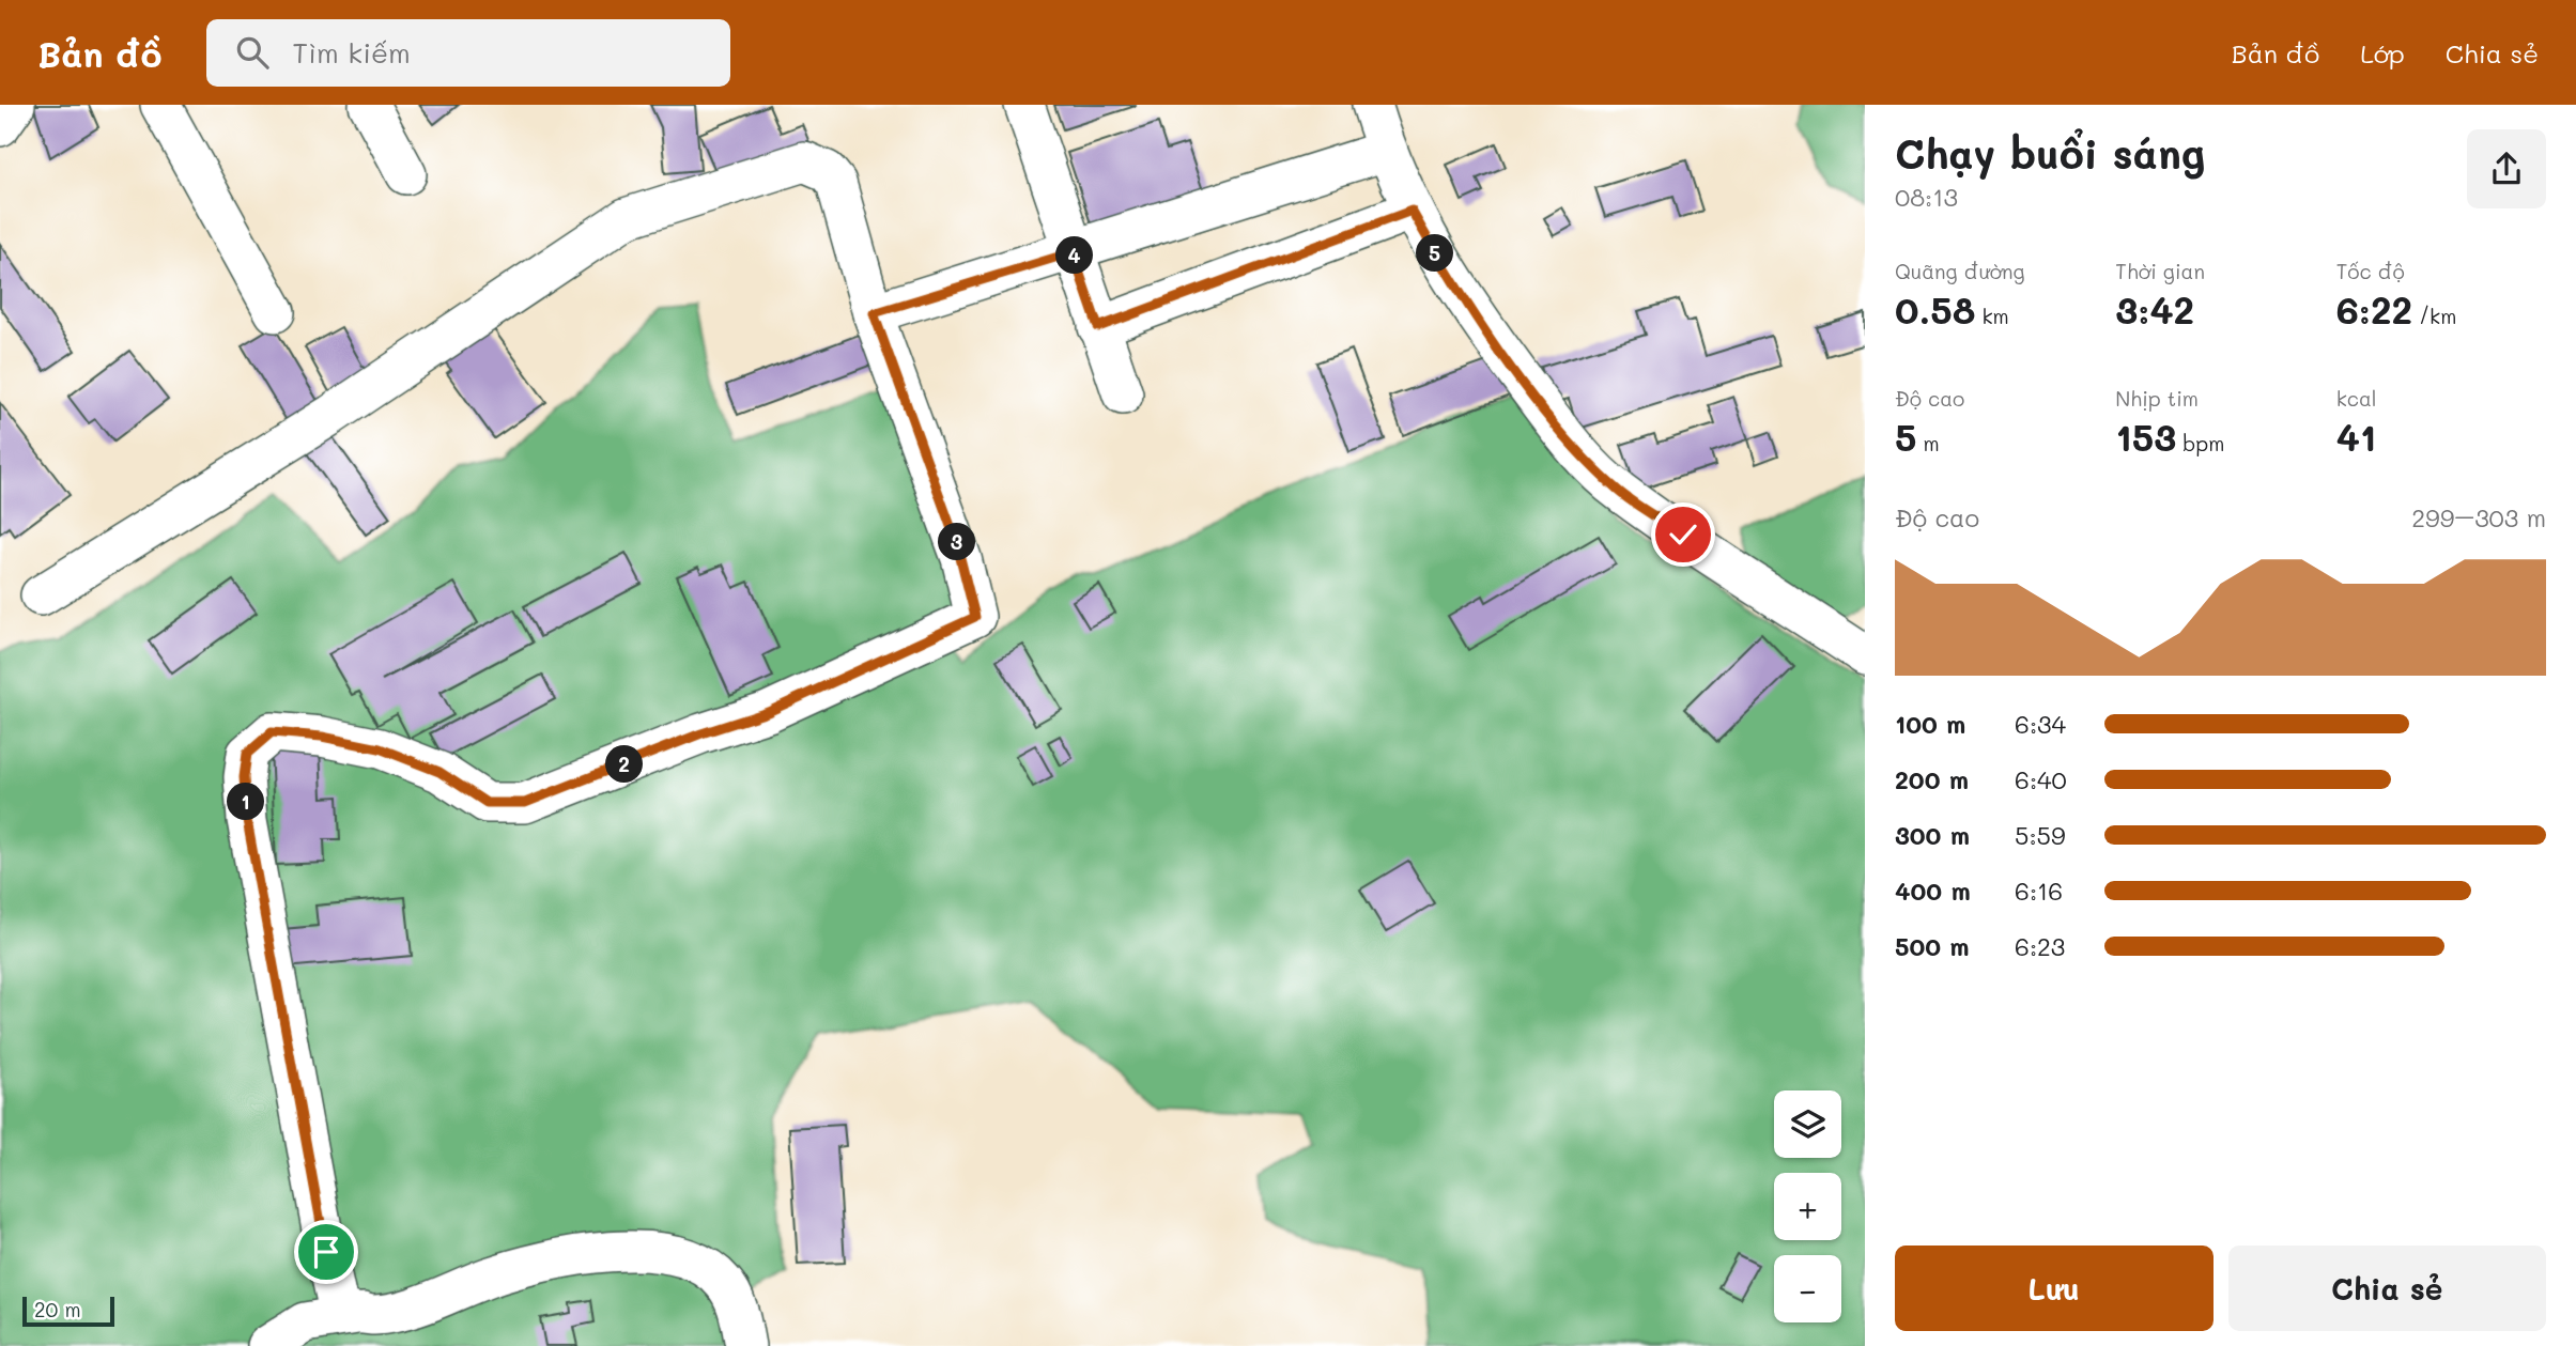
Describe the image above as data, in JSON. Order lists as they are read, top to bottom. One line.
{"scale_bar":"20 m","page":{"header":"Bản đồ","search":"Tìm kiếm","nav":["Bản đồ","Lớp","Chia sẻ"],"heading":["Chạy buổi sáng","08:13"],"stats":[["Quãng đường","0.58 km"],["Thời gian","3:42"],["Tốc độ","6:22 /km"],["Độ cao","5 m"],["Nhịp tim","153 bpm"],["kcal","41"]],"pins":["5","4","3","2","1"],"chart":["Độ cao","299–303 m"],"list":[{"name":"100 m","note":"6:34"},{"name":"200 m","note":"6:40"},{"name":"300 m","note":"5:59"},{"name":"400 m","note":"6:16"},{"name":"500 m","note":"6:23"}],"map_buttons":["+","−"],"buttons":["Lưu","Chia sẻ"],"scale":"20 m"}}
